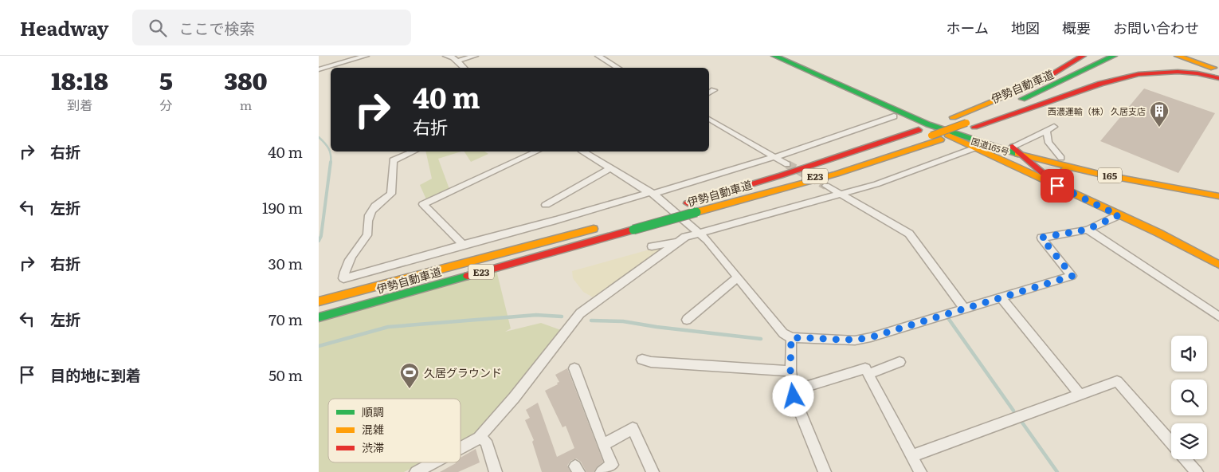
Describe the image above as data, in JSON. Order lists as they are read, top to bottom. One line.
{"streets":{"main road":["伊勢自動車道","国道165号","165","E23"]},"places":{"building":["西濃運輸（株） 久居支店"],"sports":["久居グラウンド"]},"legend":["順調","混雑","渋滞"],"page":{"header":"Headway","search":"ここで検索","nav":["ホーム","地図","概要","お問い合わせ"],"eta":["18:18","到着","5","分","380","m"],"turn":["40 m","右折"],"list":[{"name":"右折","value":"40 m"},{"name":"左折","value":"190 m"},{"name":"右折","value":"30 m"},{"name":"左折","value":"70 m"},{"name":"目的地に到着","value":"50 m"}]}}
